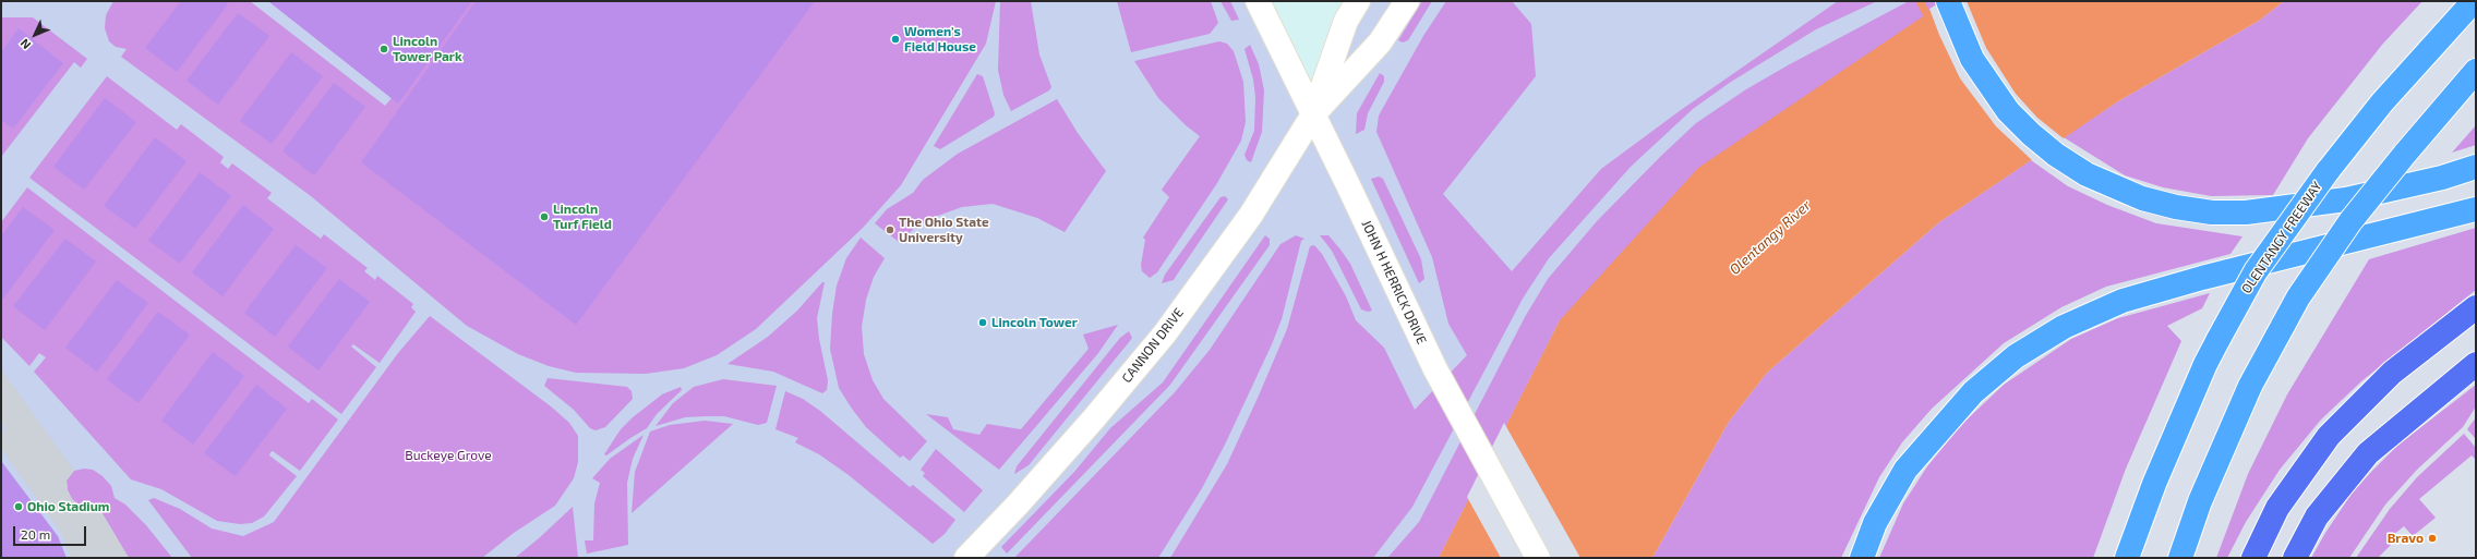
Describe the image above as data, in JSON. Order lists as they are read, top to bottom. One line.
{"streets":{"highway":["OLENTANGY FREEWAY"],"street":["JOHN H HERRICK DRIVE","CANNON DRIVE"]},"crossings":[["JOHN H HERRICK DRIVE","CANNON DRIVE"]],"water":["Olentangy River"],"parks":["Buckeye Grove"],"places":["Women's Field House","Lincoln Tower Park","Lincoln Turf Field","The Ohio State University","Lincoln Tower","Ohio Stadium","Bravo"],"scale_bar":"20 m","north":"bottom left"}
